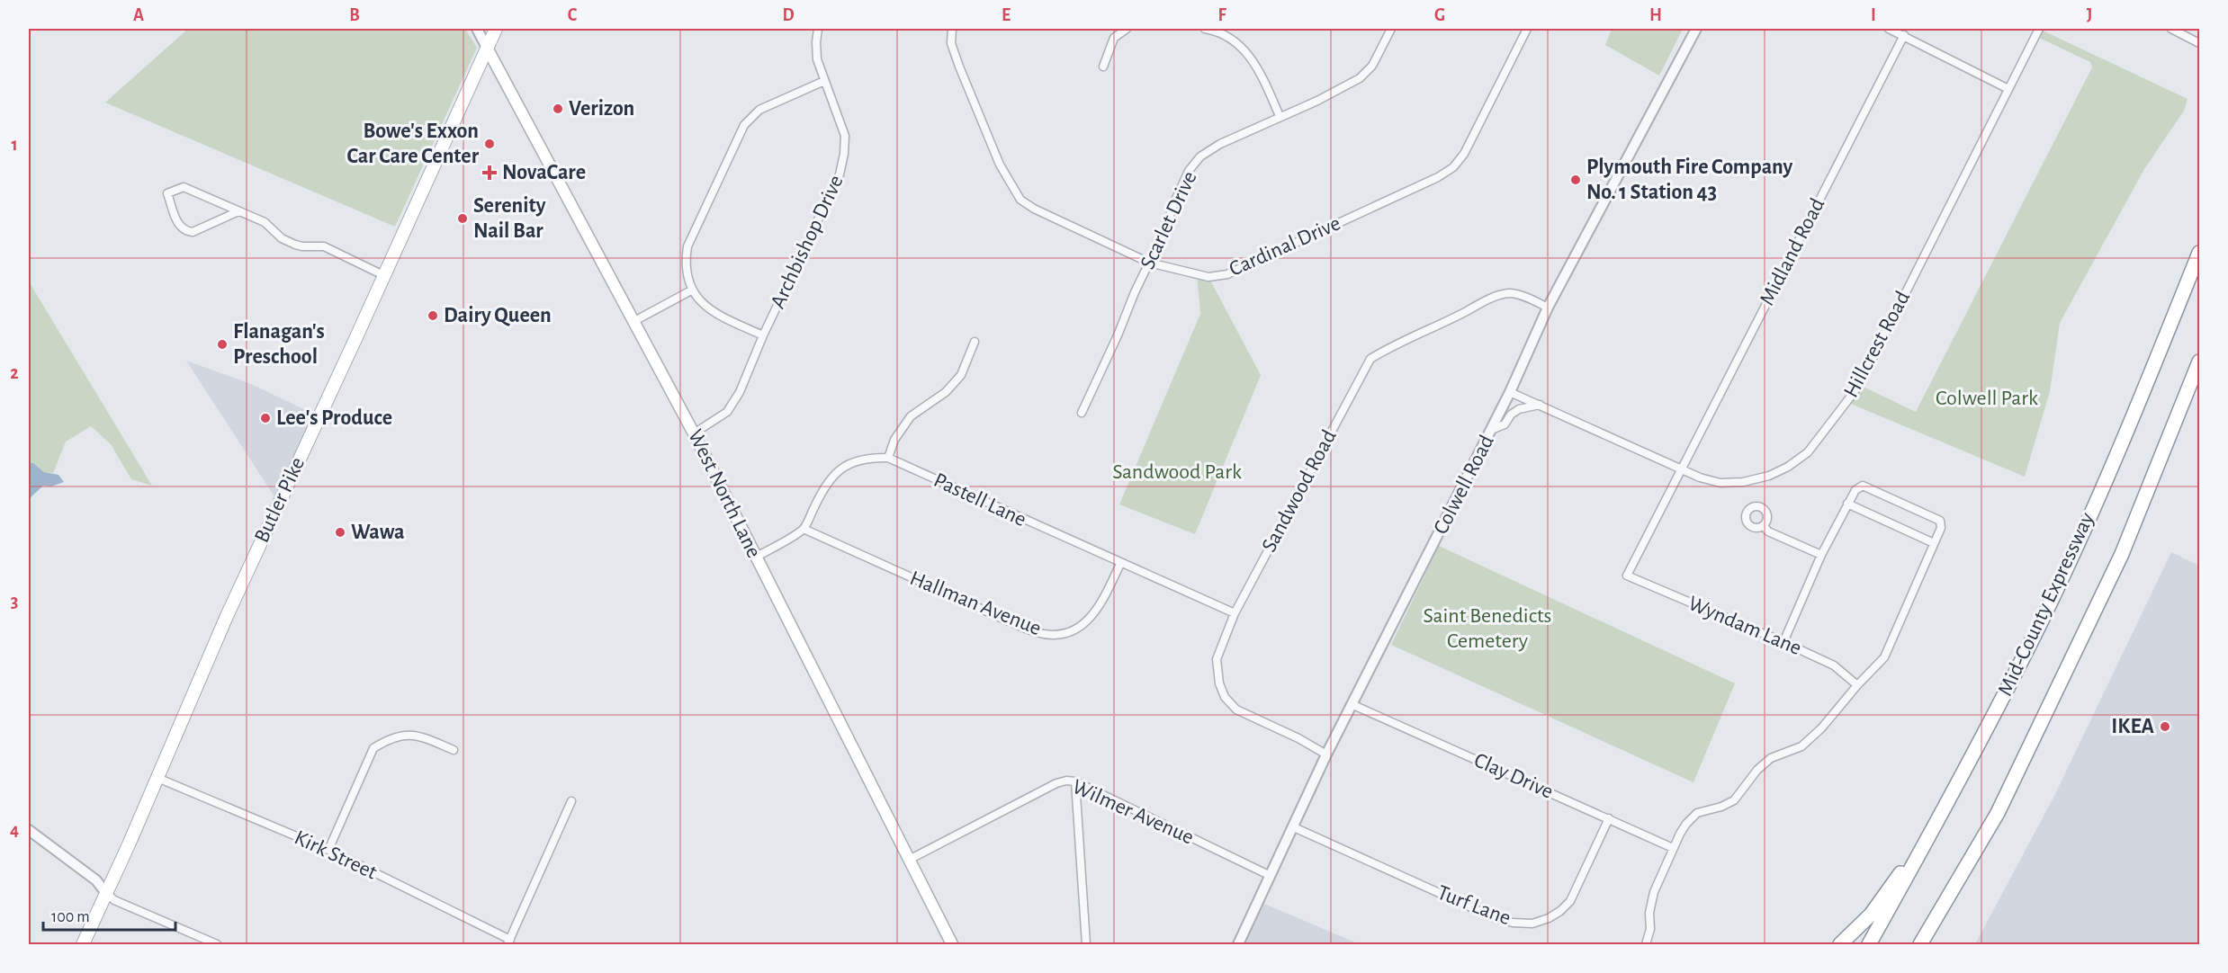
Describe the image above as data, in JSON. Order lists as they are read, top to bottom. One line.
{"streets":{"highway":["Mid-County Expressway"],"main road":["West North Lane","Butler Pike"],"street":["Scarlet Drive","Archbishop Drive","Cardinal Drive","Midland Road","Hillcrest Road","Colwell Road","Sandwood Road","Pastell Lane","Hallman Avenue","Wyndam Lane","Clay Drive","Wilmer Avenue","Kirk Street","Turf Lane"]},"crossings":[["Scarlet Drive","Cardinal Drive"],["Archbishop Drive","West North Lane"],["Midland Road","Hillcrest Road"],["Midland Road","Wyndam Lane"],["Hillcrest Road","Colwell Road"],["Colwell Road","Sandwood Road"],["Colwell Road","Clay Drive"],["Colwell Road","Wilmer Avenue"],["Colwell Road","Turf Lane"],["Sandwood Road","Pastell Lane"],["West North Lane","Butler Pike"],["West North Lane","Wilmer Avenue"],["Butler Pike","Kirk Street"],["Pastell Lane","Hallman Avenue"],["Clay Drive","Turf Lane"]],"parks":["Colwell Park","Sandwood Park","Saint Benedicts Cemetery"],"places":{"other":["Verizon","Bowe's Exxon Car Care Center","Plymouth Fire Company No. 1 Station 43","Serenity Nail Bar","Dairy Queen","Flanagan's Preschool","Lee's Produce","Wawa","IKEA"],"health":["NovaCare"]},"scale_bar":"100 m","grid":{"columns":["A","B","C","D","E","F","G","H","I","J"],"rows":["1","2","3","4"]}}
